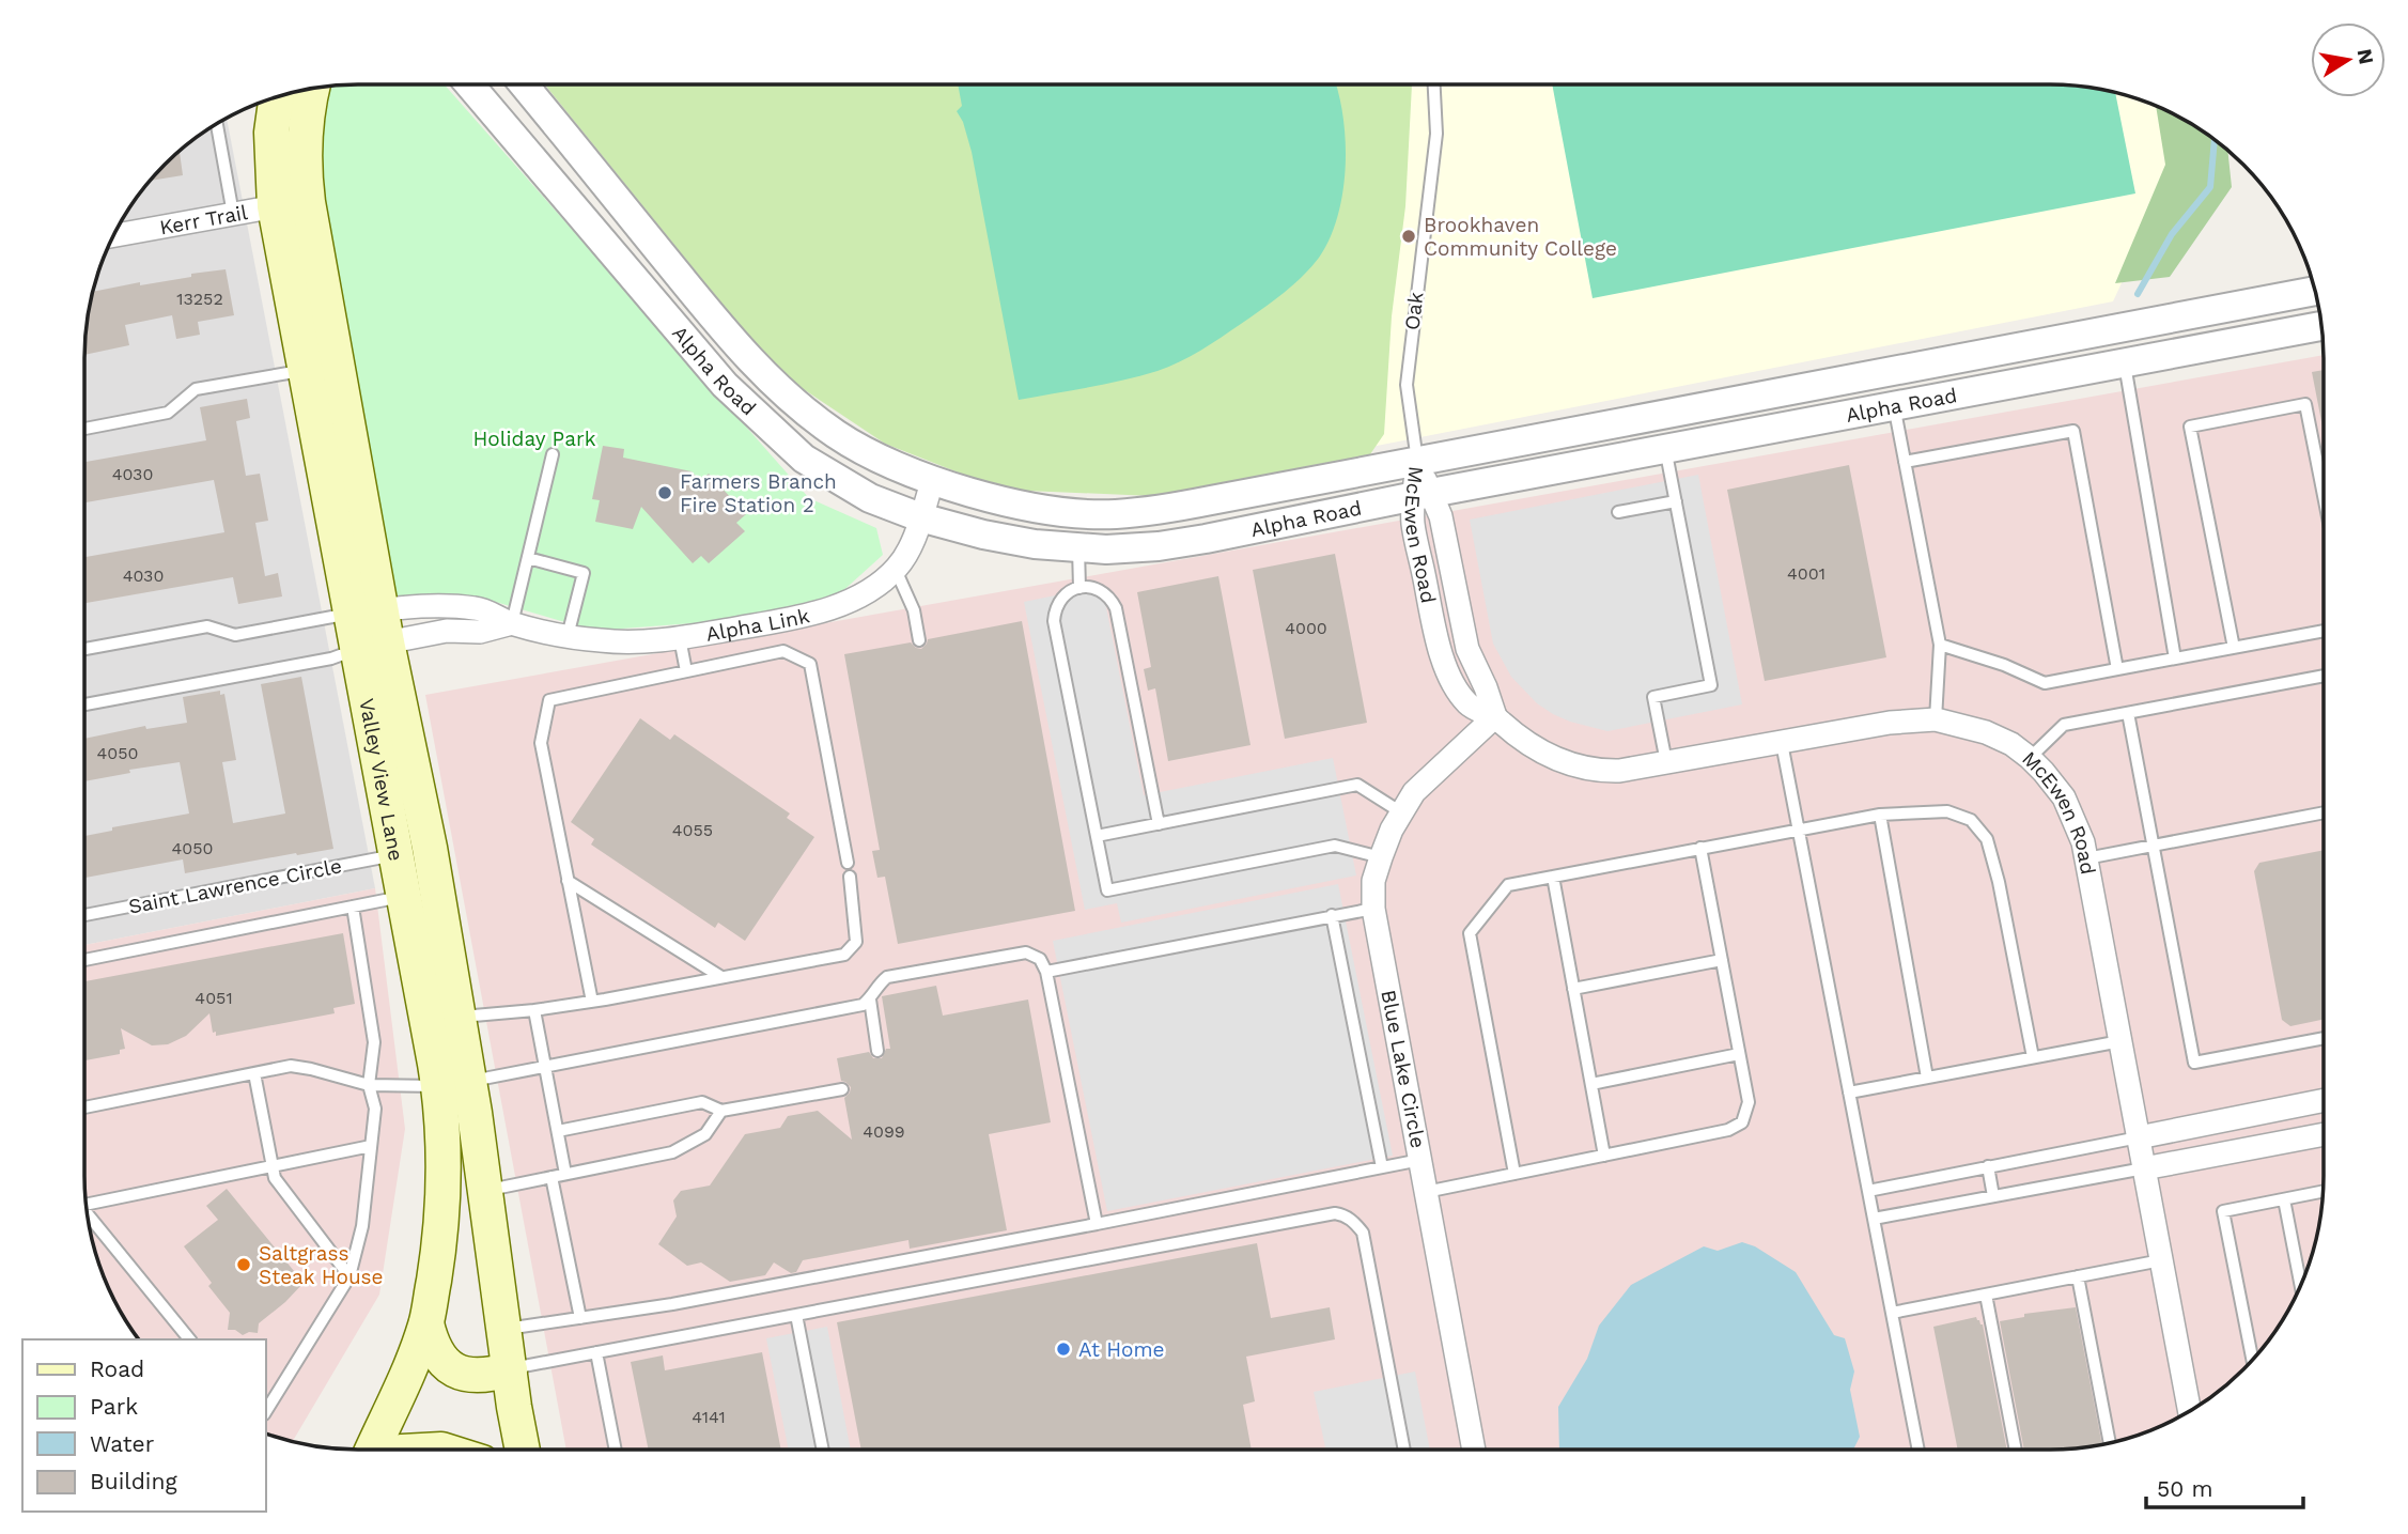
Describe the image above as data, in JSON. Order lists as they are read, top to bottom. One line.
{"streets":{"main road":["Valley View Lane"],"street":["Kerr Trail","Alpha Road","McEwen Road","Alpha Link","Blue Lake Circle"],"lane":["Oak","Saint Lawrence Circle"]},"crossings":[["Kerr Trail","Valley View Lane"],["Oak","Alpha Road"],["Oak","McEwen Road"],["Alpha Road","McEwen Road"],["Alpha Road","Alpha Link"],["McEwen Road","Blue Lake Circle"],["Alpha Link","Valley View Lane"],["Valley View Lane","Saint Lawrence Circle"]],"parks":["Holiday Park"],"places":["Brookhaven Community College","Farmers Branch Fire Station 2","Saltgrass Steak House","At Home"],"house_numbers":["13252","4030","4001","4030","4000","4050","4055","4050","4051","4099","4141"],"legend":["Road","Park","Water","Building"],"scale_bar":"50 m","north":"right"}
